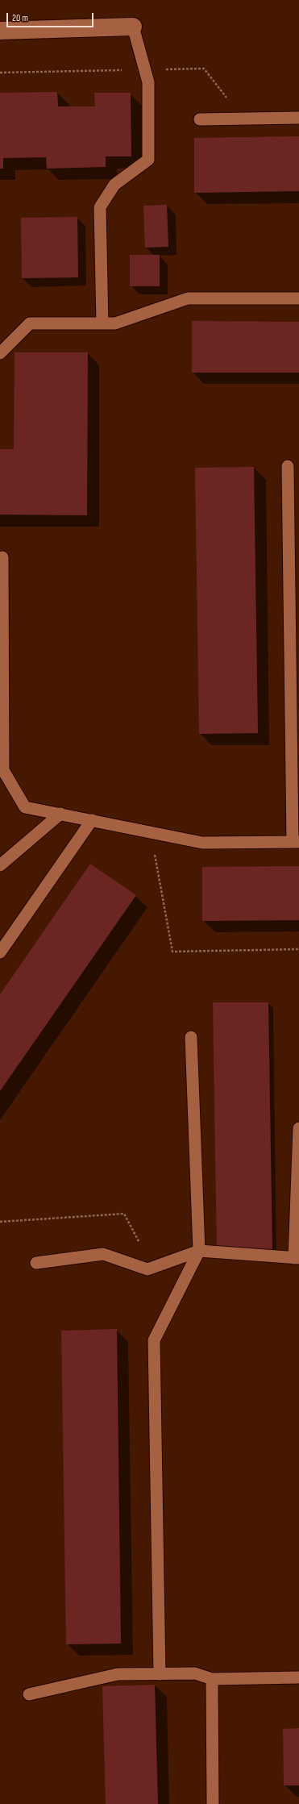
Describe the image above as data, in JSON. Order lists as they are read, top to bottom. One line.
{"scale_bar":"20 m"}
